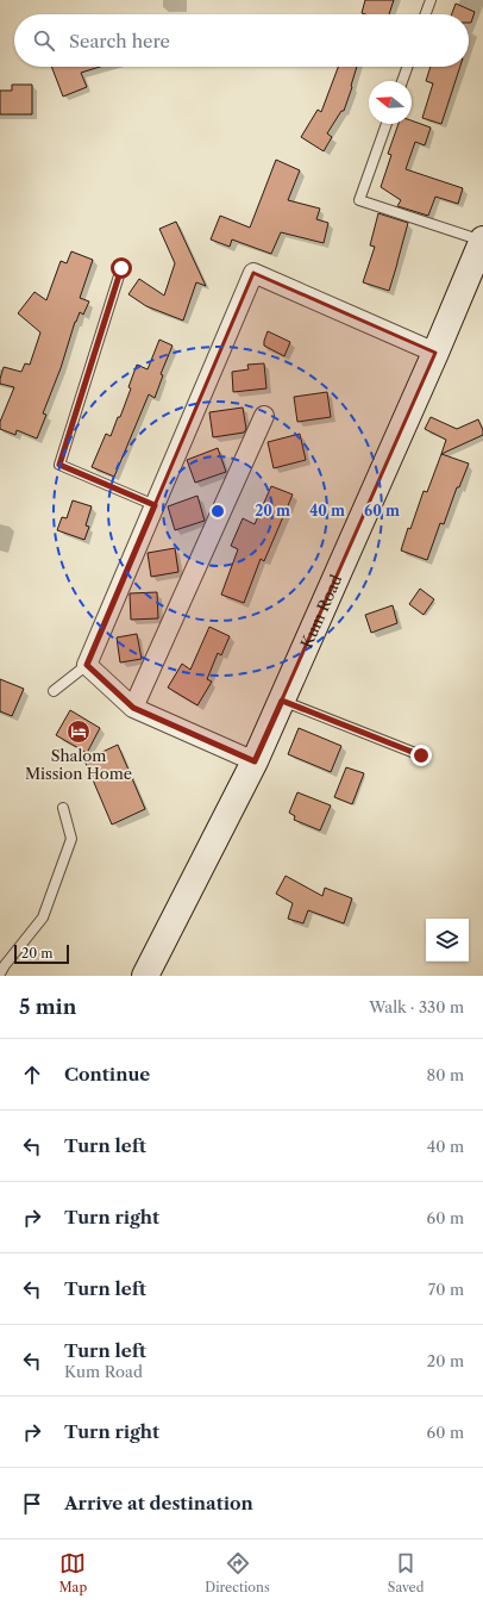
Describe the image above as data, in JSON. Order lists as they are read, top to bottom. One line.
{"streets":{"street":["Kum Road"]},"places":{"hotel":["Shalom Mission Home"]},"scale_bar":"20 m","north":"left","page":{"search":"Search here","scale":"20 m","heading":["5 min","Walk · 330 m"],"list":[["Continue","80 m"],["Turn left","40 m"],["Turn right","60 m"],["Turn left","70 m"],["Turn left","Kum Road","20 m"],["Turn right","60 m"],"Arrive at destination"],"nav":["Map","Directions","Saved"]},"rings":["20 m","40 m","60 m"]}
